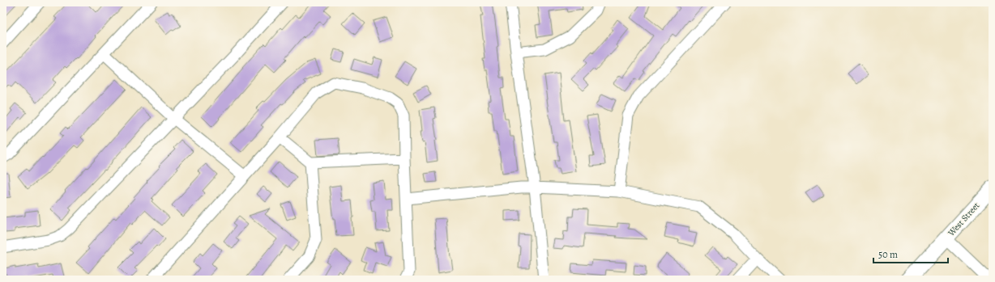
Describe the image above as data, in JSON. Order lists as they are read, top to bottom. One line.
{"streets":{"street":["West Street"]},"scale_bar":"50 m"}
